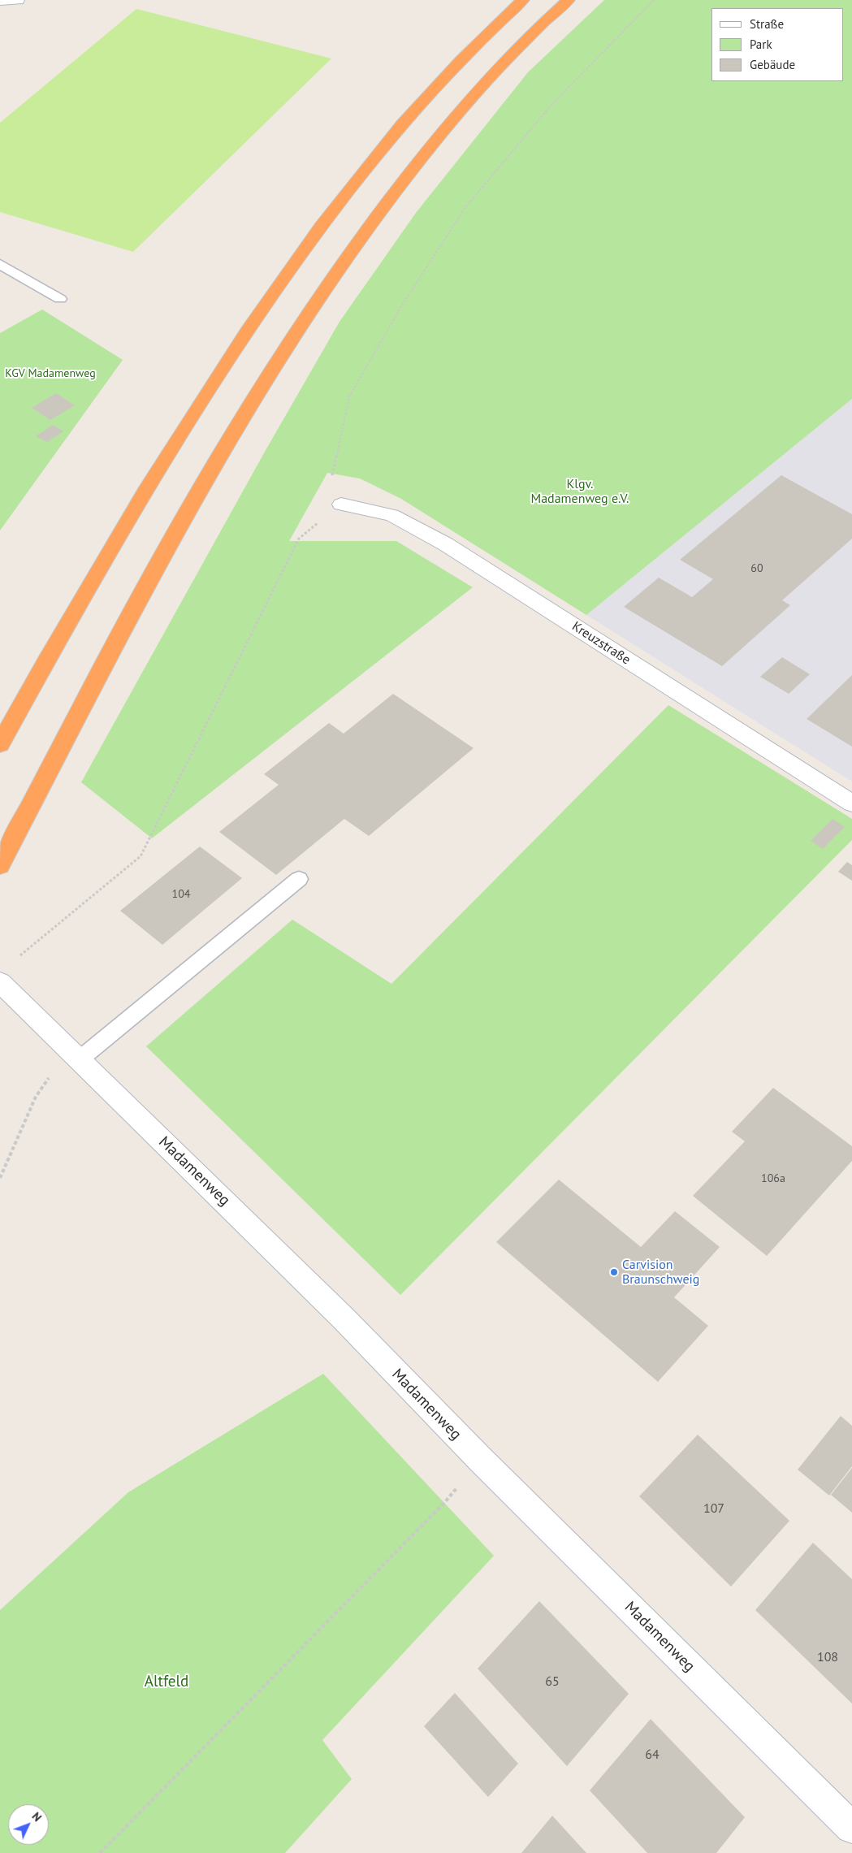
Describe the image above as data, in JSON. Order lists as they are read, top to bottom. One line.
{"streets":{"street":["Kreuzstraße","Madamenweg"]},"parks":["KGV Madamenweg","Klgv. Madamenweg e.V.","Altfeld"],"places":["Carvision Braunschweig"],"house_numbers":["60","104","106a","107","108","65","64"],"legend":["Straße","Park","Gebäude"],"north":"top right"}
